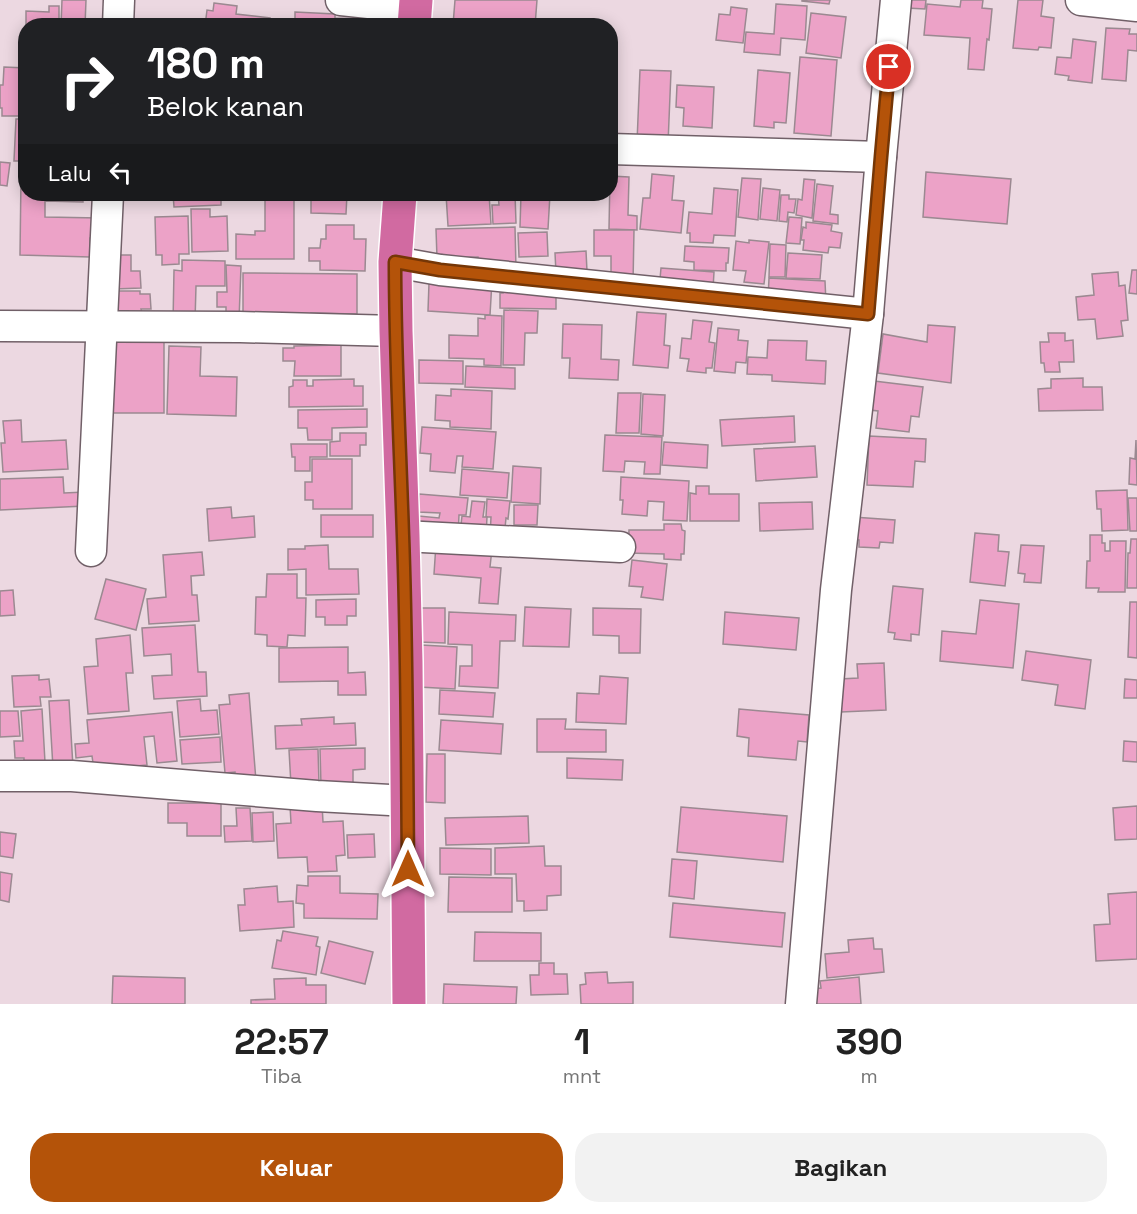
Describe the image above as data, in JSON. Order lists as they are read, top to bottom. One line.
{"page":{"turn":["180 m","Belok kanan"],"then":"Lalu","eta":["22:57","Tiba","1","mnt","390","m"],"buttons":["Keluar","Bagikan"]}}
